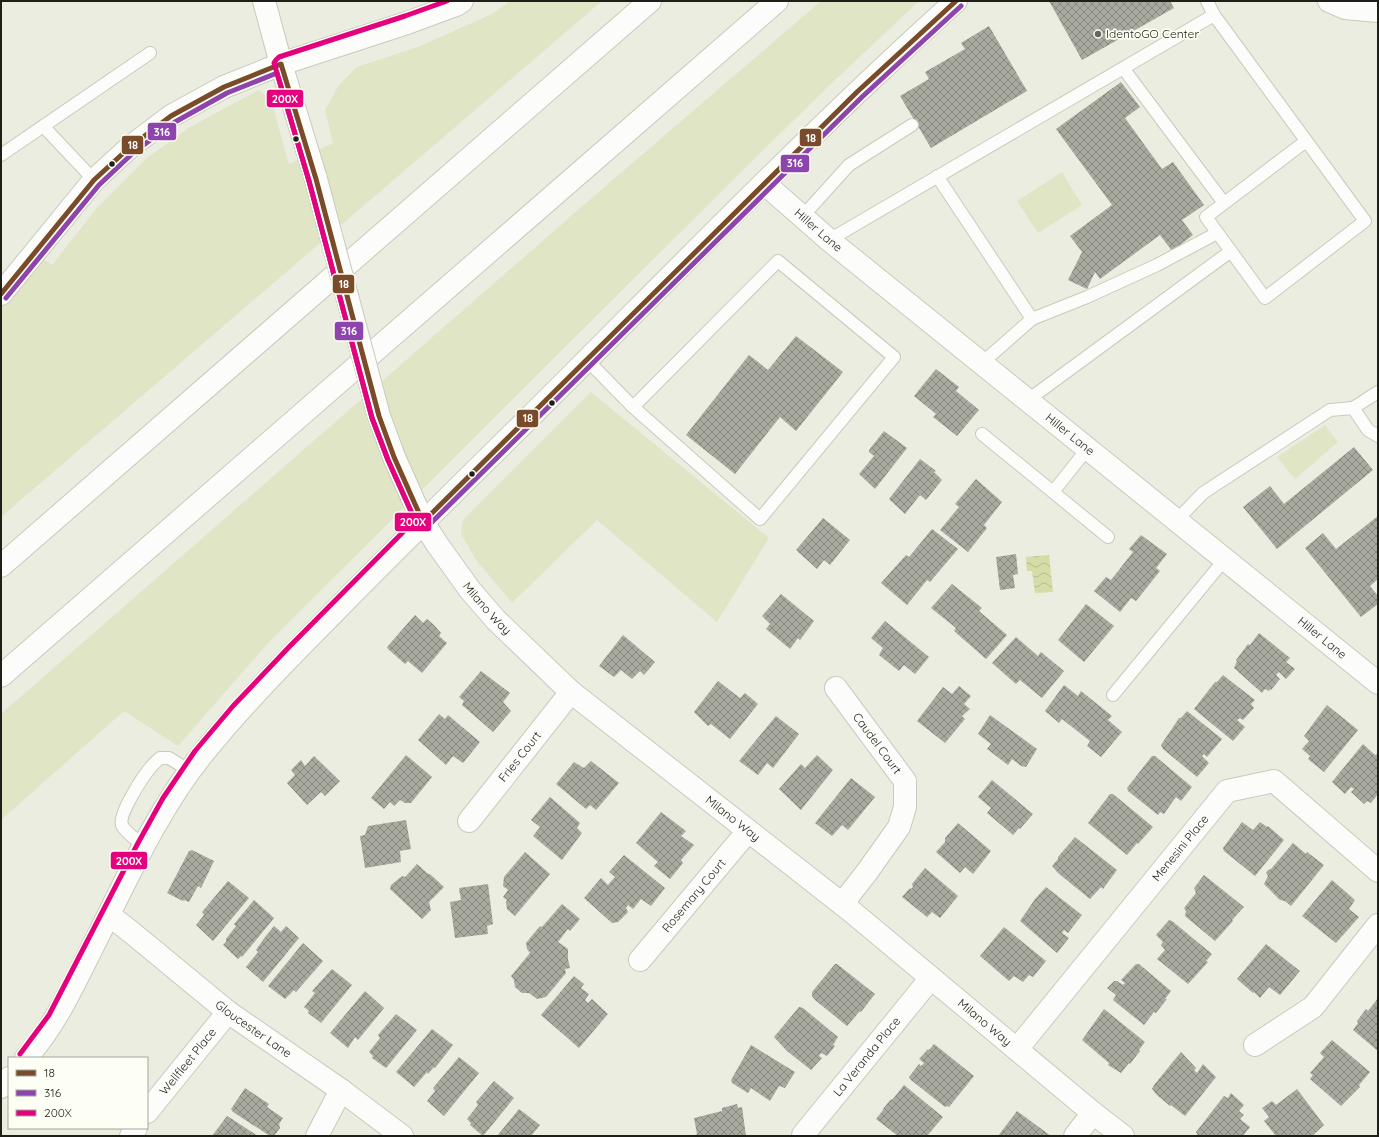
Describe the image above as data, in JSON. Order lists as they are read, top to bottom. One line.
{"streets":{"main road":["Hiller Lane","Milano Way","Caudel Court","Fries Court","Menesini Place","Rosemary Court","Gloucester Lane","La Veranda Place","Wellfleet Place"]},"crossings":[["Milano Way","Caudel Court"],["Milano Way","Fries Court"],["Milano Way","Menesini Place"],["Milano Way","Rosemary Court"],["Milano Way","La Veranda Place"],["Gloucester Lane","Wellfleet Place"]],"places":["IdentoGO Center"],"lines":["transit line 18","transit line 200X","transit line 316"],"legend":["18","316","200X"]}
